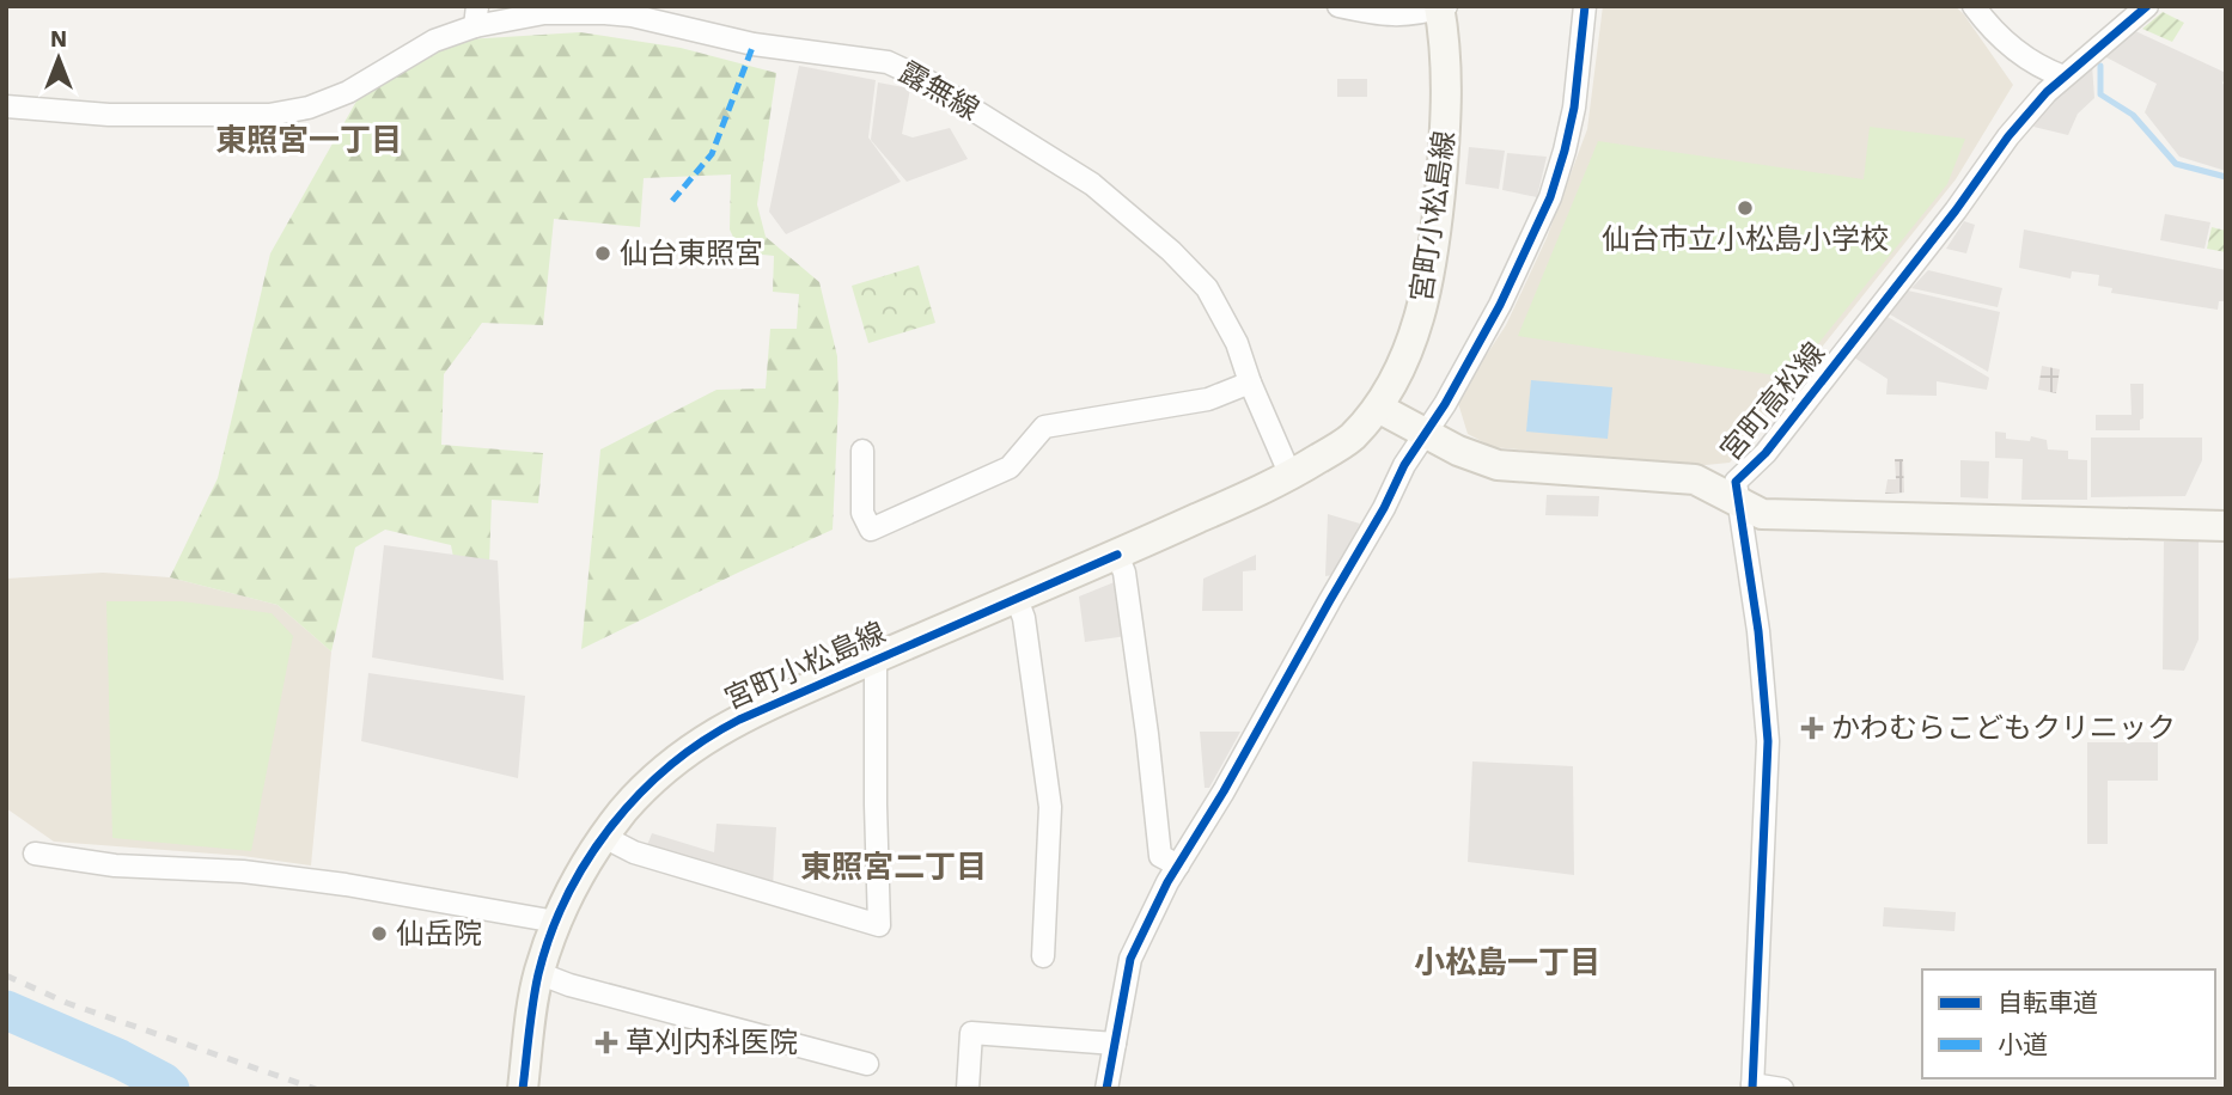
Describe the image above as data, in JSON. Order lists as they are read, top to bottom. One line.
{"streets":{"street":["露無線","宮町小松島線","宮町高松線"]},"crossings":[["露無線","宮町小松島線"]],"districts":["東照宮一丁目","東照宮二丁目","小松島一丁目"],"places":{"other":["仙台市立小松島小学校","仙台東照宮","仙岳院"],"health":["かわむらこどもクリニック","草刈内科医院"]},"legend":["自転車道","小道"],"north":"top"}
